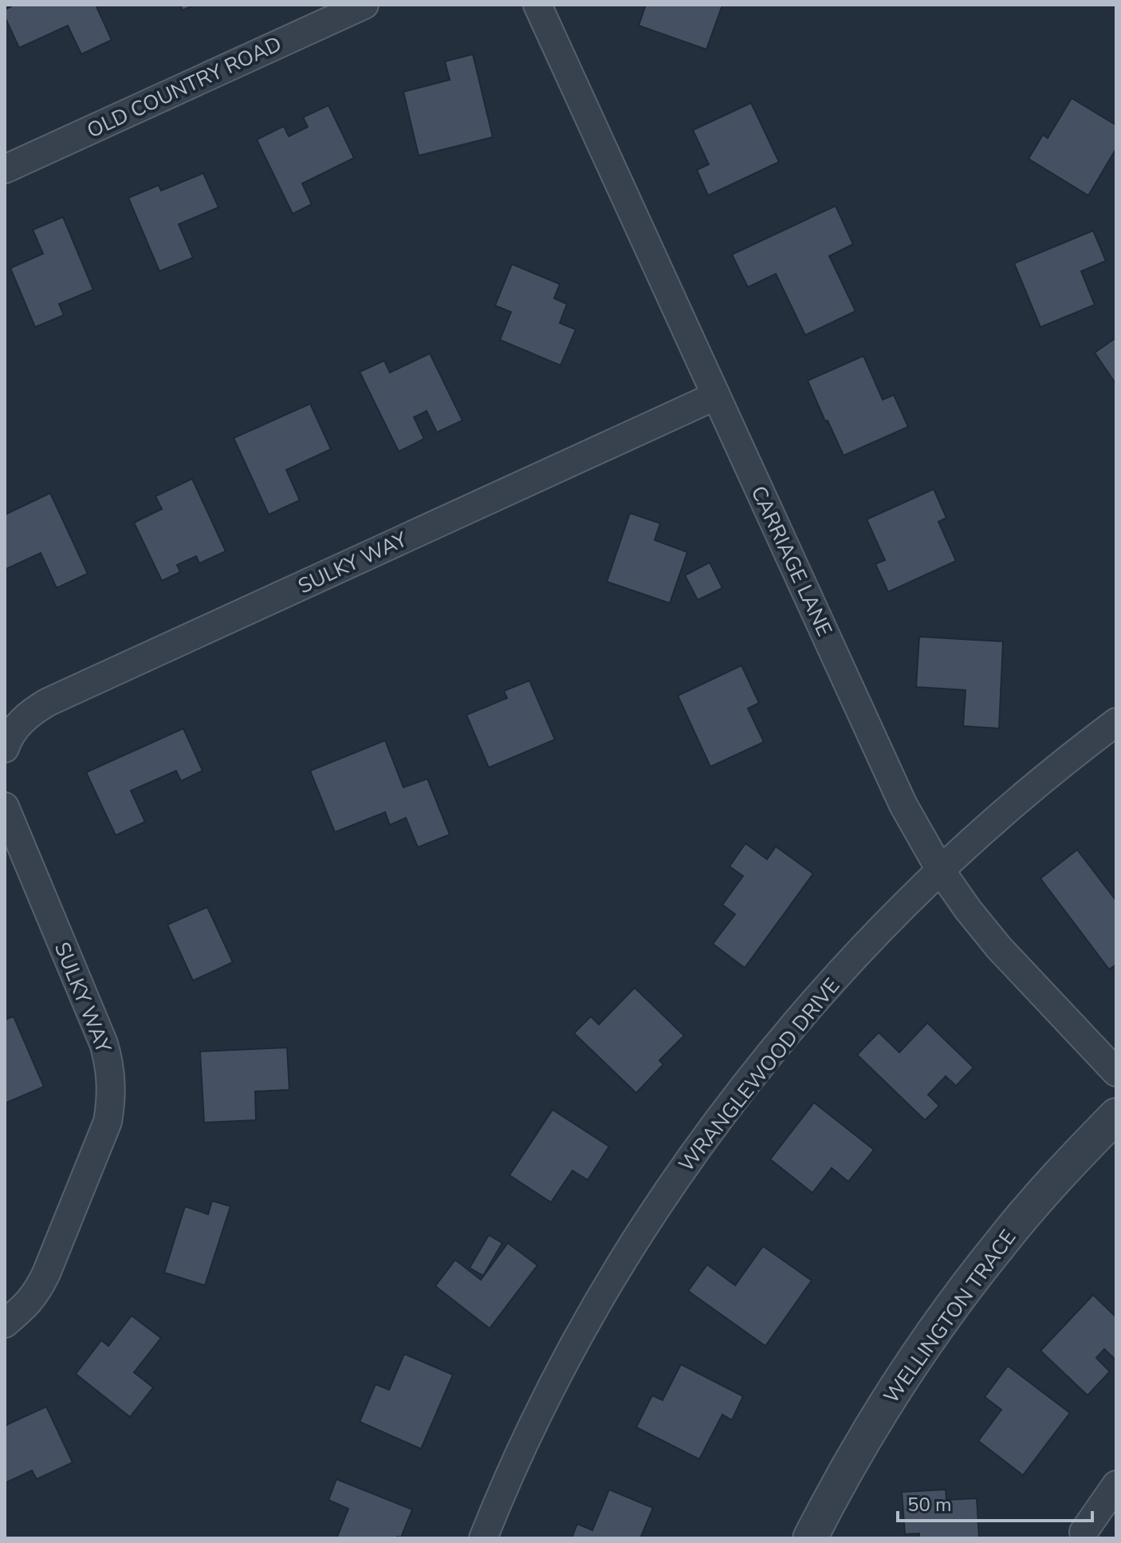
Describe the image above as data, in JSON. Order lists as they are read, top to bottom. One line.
{"streets":{"street":["OLD COUNTRY ROAD","CARRIAGE LANE","SULKY WAY","WRANGLEWOOD DRIVE","WELLINGTON TRACE"]},"crossings":[["CARRIAGE LANE","SULKY WAY"],["CARRIAGE LANE","WRANGLEWOOD DRIVE"]],"scale_bar":"50 m"}
